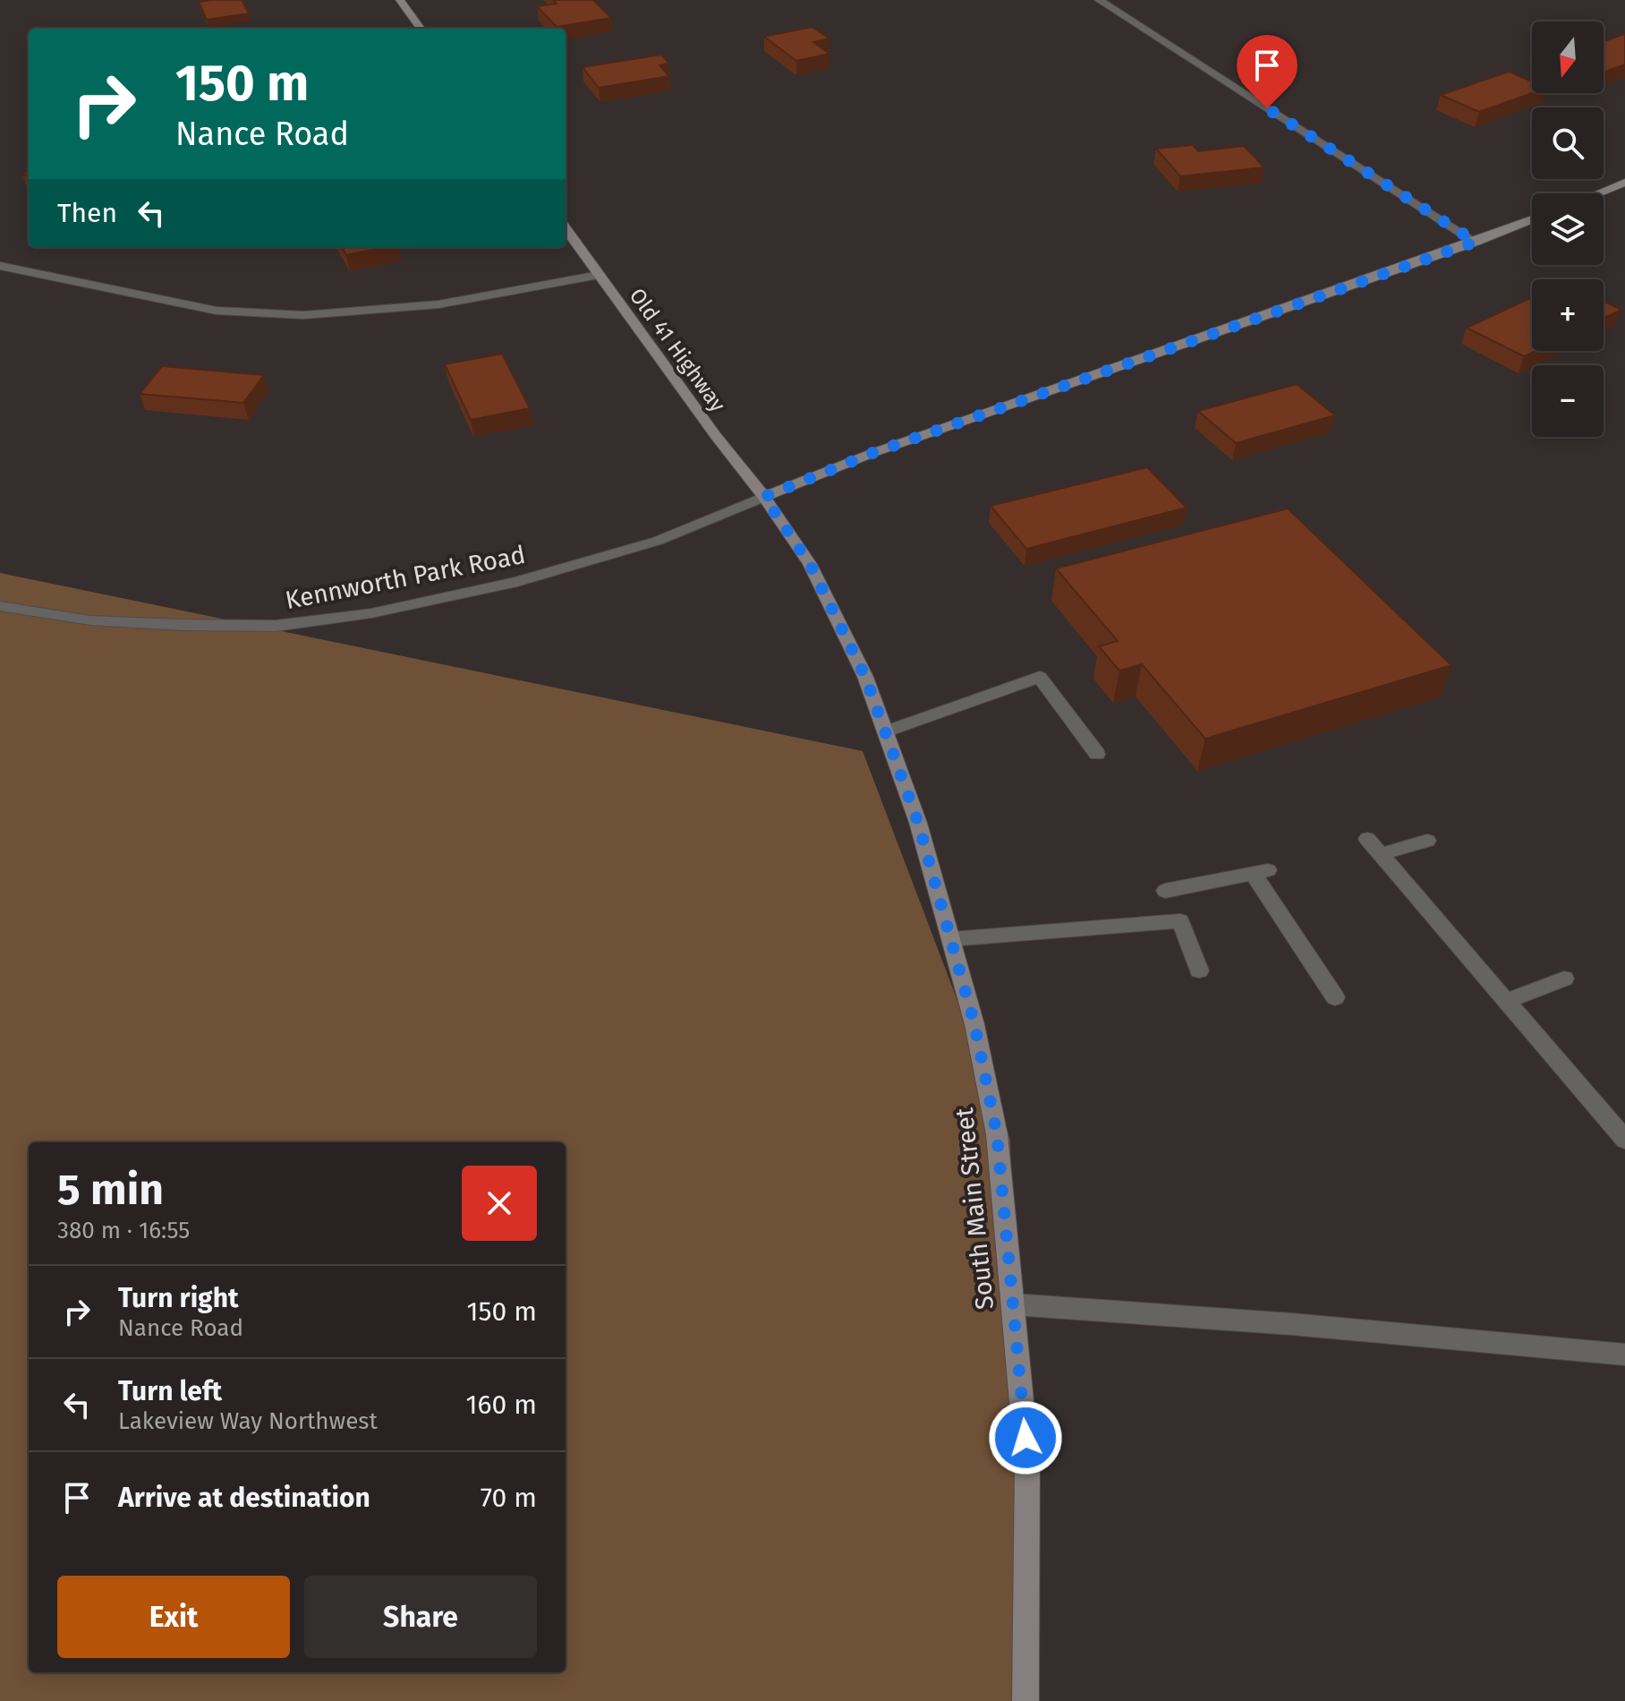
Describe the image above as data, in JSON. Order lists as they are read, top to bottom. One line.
{"streets":{"main road":["Old 41 Highway","South Main Street"],"street":["Kennworth Park Road"]},"crossings":[["Old 41 Highway","Kennworth Park Road"],["Old 41 Highway","South Main Street"],["Kennworth Park Road","South Main Street"]],"north":"bottom","page":{"map_buttons":["+","−"],"turn":["150 m","Nance Road"],"then":"Then","heading":["5 min","380 m · 16:55"],"list":[{"name":"Turn right","note":"Nance Road","value":"150 m"},{"name":"Turn left","note":"Lakeview Way Northwest","value":"160 m"},{"name":"Arrive at destination","value":"70 m"}],"buttons":["Exit","Share"]}}
